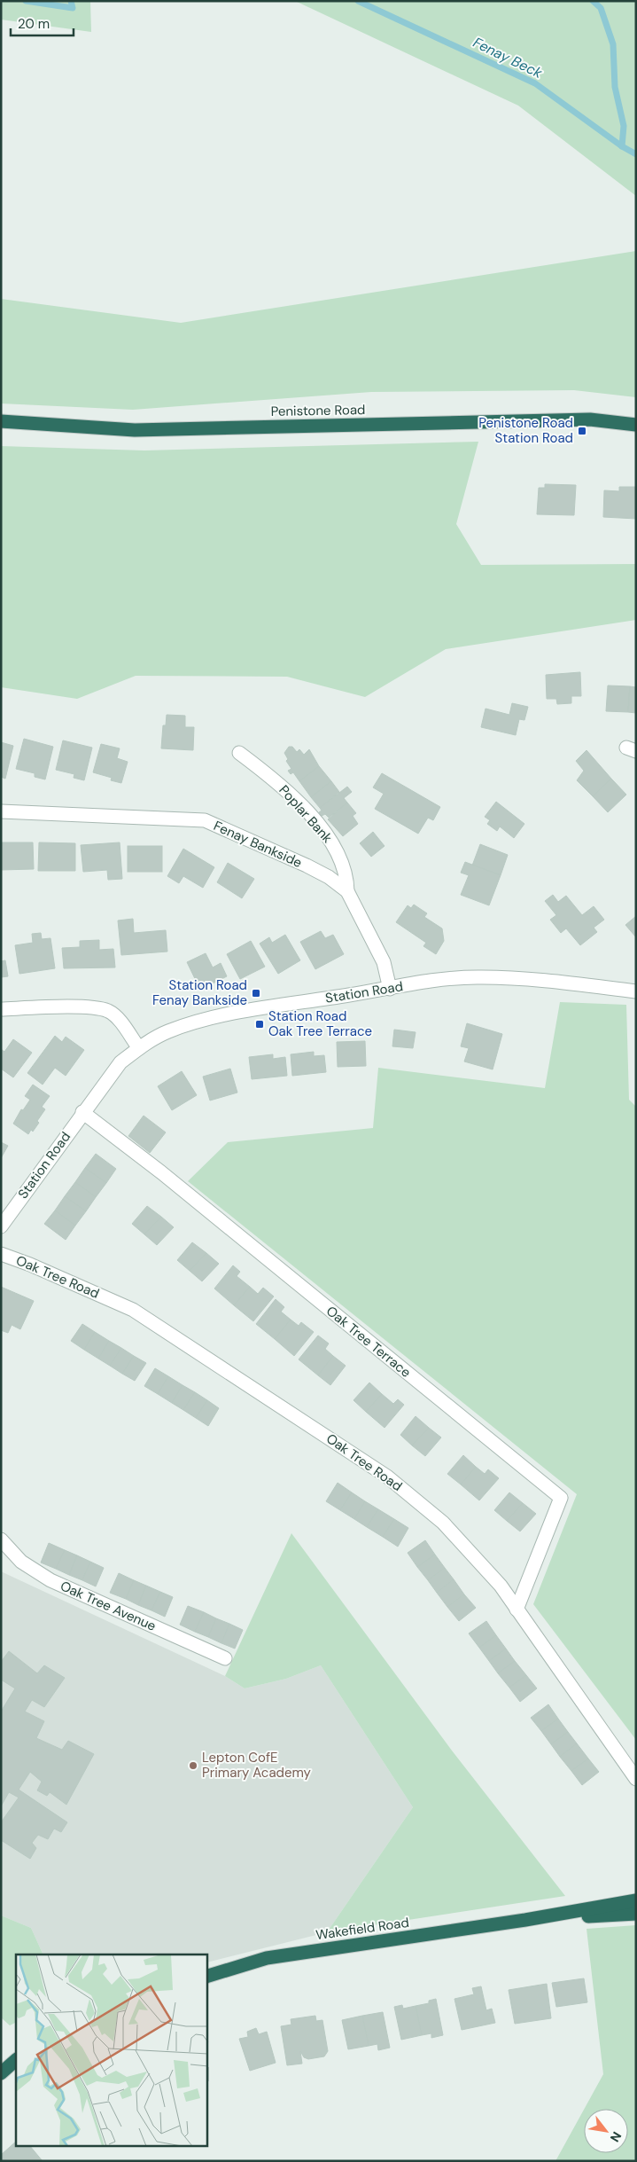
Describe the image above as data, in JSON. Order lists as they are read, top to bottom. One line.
{"streets":{"highway":["Penistone Road","Wakefield Road"],"street":["Poplar Bank","Fenay Bankside","Station Road","Oak Tree Road","Oak Tree Terrace","Oak Tree Avenue"]},"crossings":[["Poplar Bank","Fenay Bankside"],["Fenay Bankside","Station Road"],["Station Road","Oak Tree Terrace"],["Oak Tree Road","Oak Tree Terrace"]],"water":["Fenay Beck"],"places":{"transit":["Penistone Road Station Road","Station Road Fenay Bankside","Station Road Oak Tree Terrace"],"other":["Lepton CofE Primary Academy"]},"scale_bar":"20 m","north":"bottom right"}
